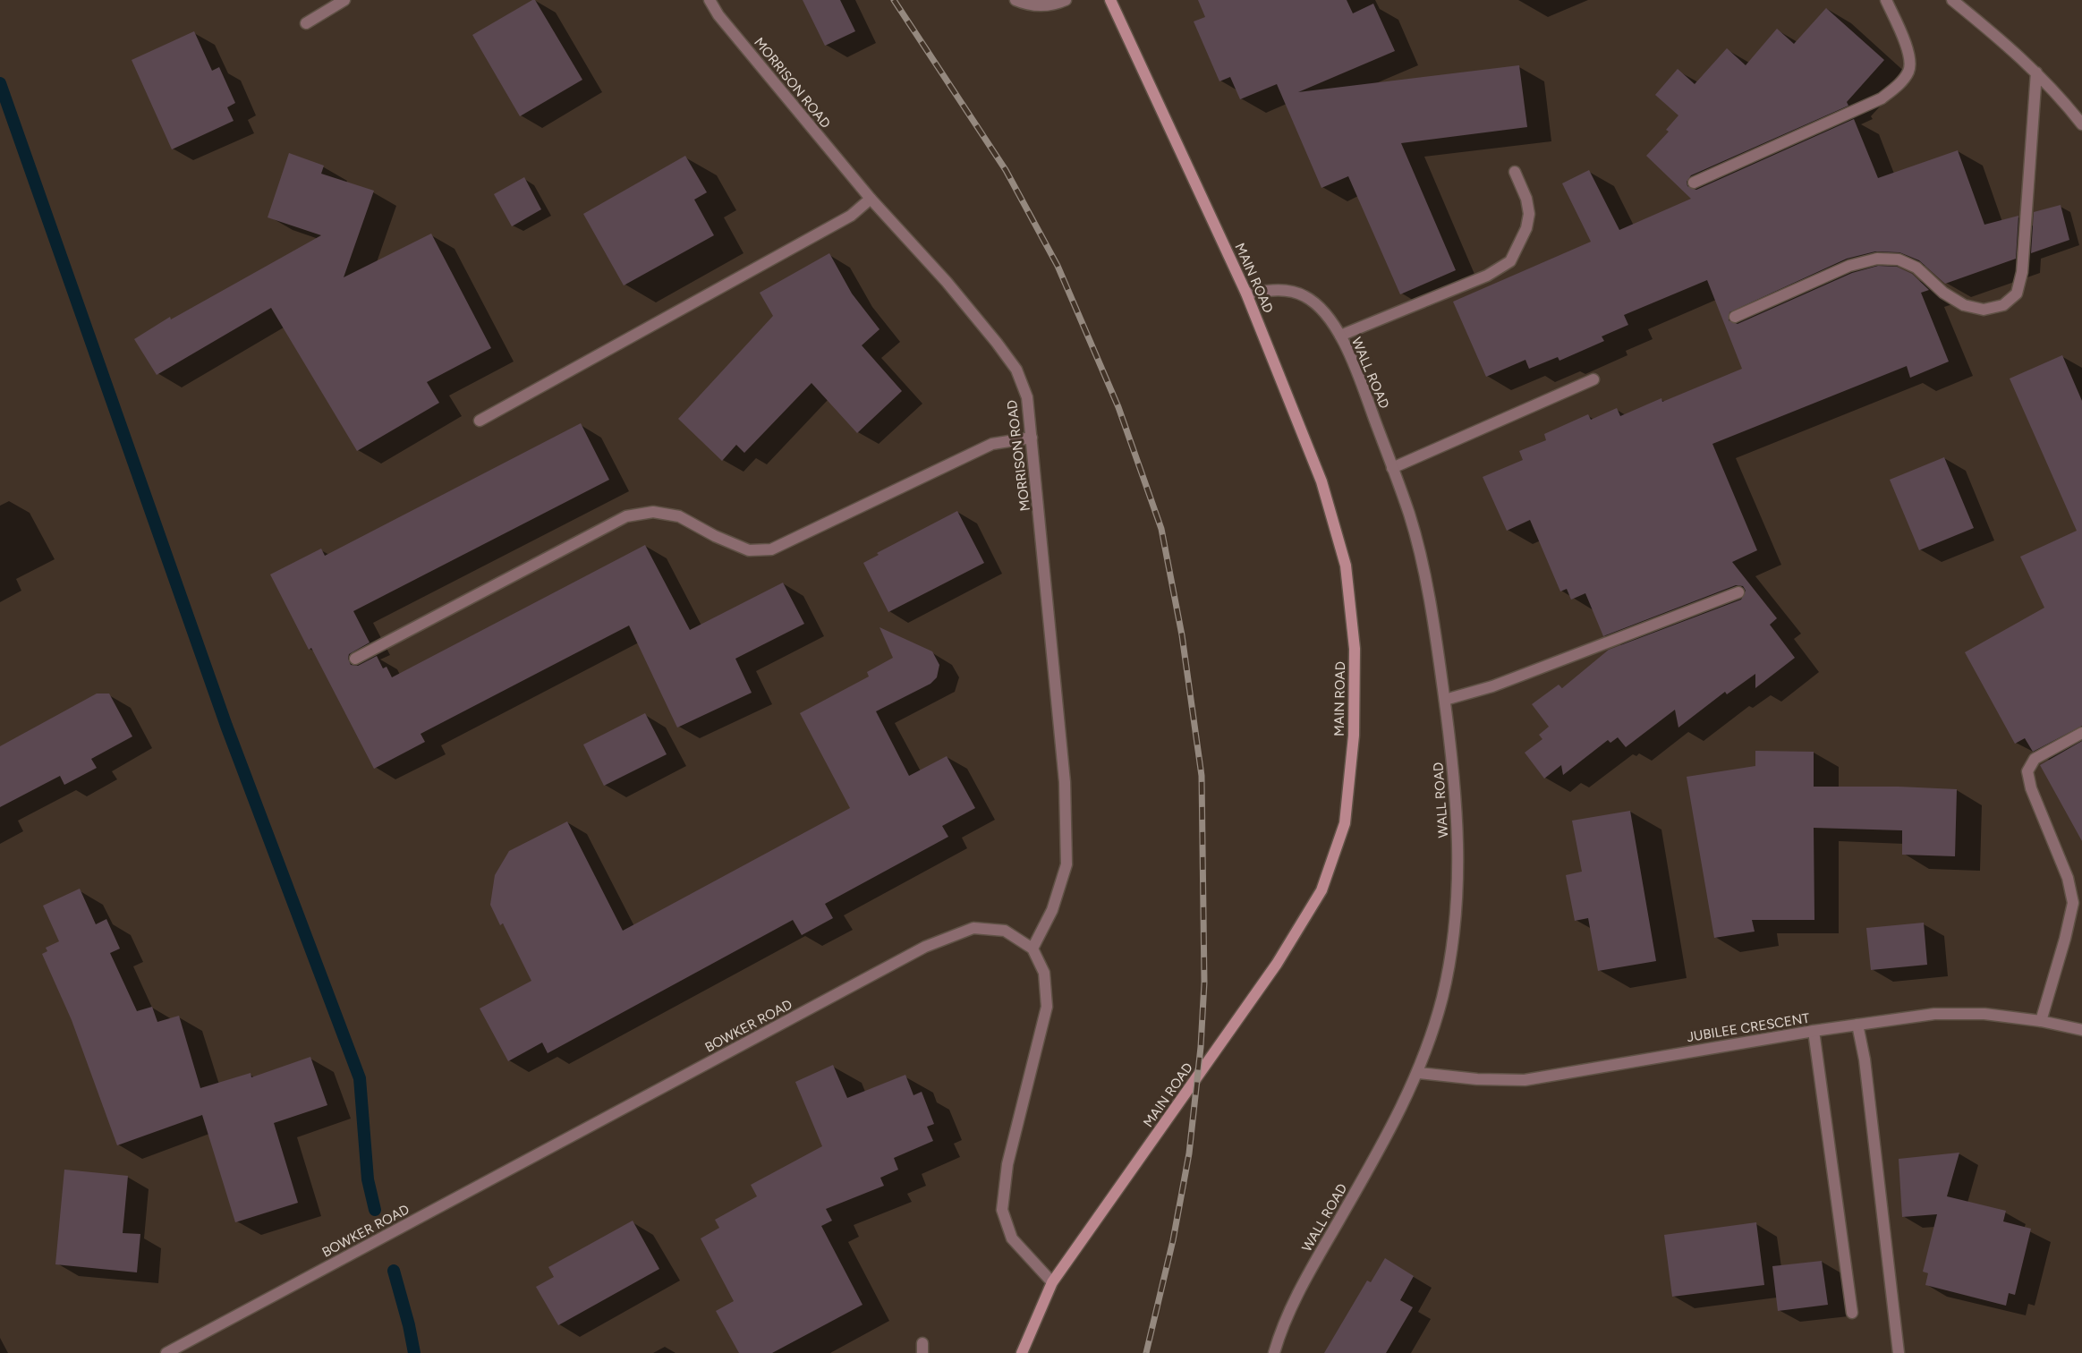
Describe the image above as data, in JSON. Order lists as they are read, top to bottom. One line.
{"streets":{"main road":["MAIN ROAD"],"street":["MORRISON ROAD","WALL ROAD","BOWKER ROAD","JUBILEE CRESCENT"]},"crossings":[["MORRISON ROAD","BOWKER ROAD"],["MAIN ROAD","WALL ROAD"],["WALL ROAD","JUBILEE CRESCENT"]]}
